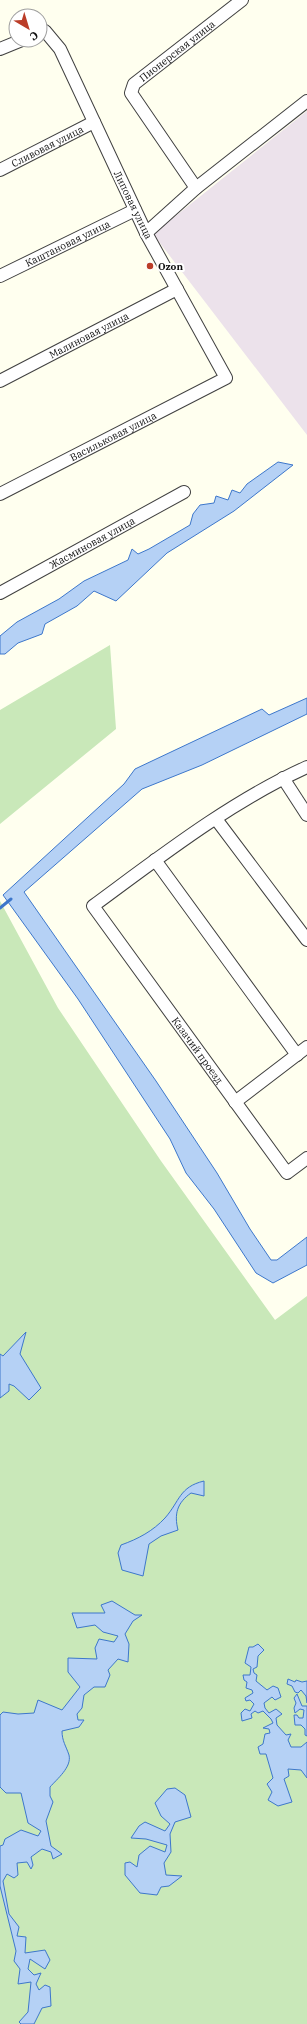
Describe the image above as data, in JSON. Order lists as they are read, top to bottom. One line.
{"streets":{"street":["Пионерская улица","Сливовая улица","Липовая улица","Каштановая улица","Малиновая улица","Васильковая улица","Жасминовая улица","Казачий проезд"]},"crossings":[["Сливовая улица","Липовая улица"],["Липовая улица","Каштановая улица"],["Липовая улица","Малиновая улица"],["Липовая улица","Васильковая улица"]],"places":["Ozon"],"north":"bottom right"}
